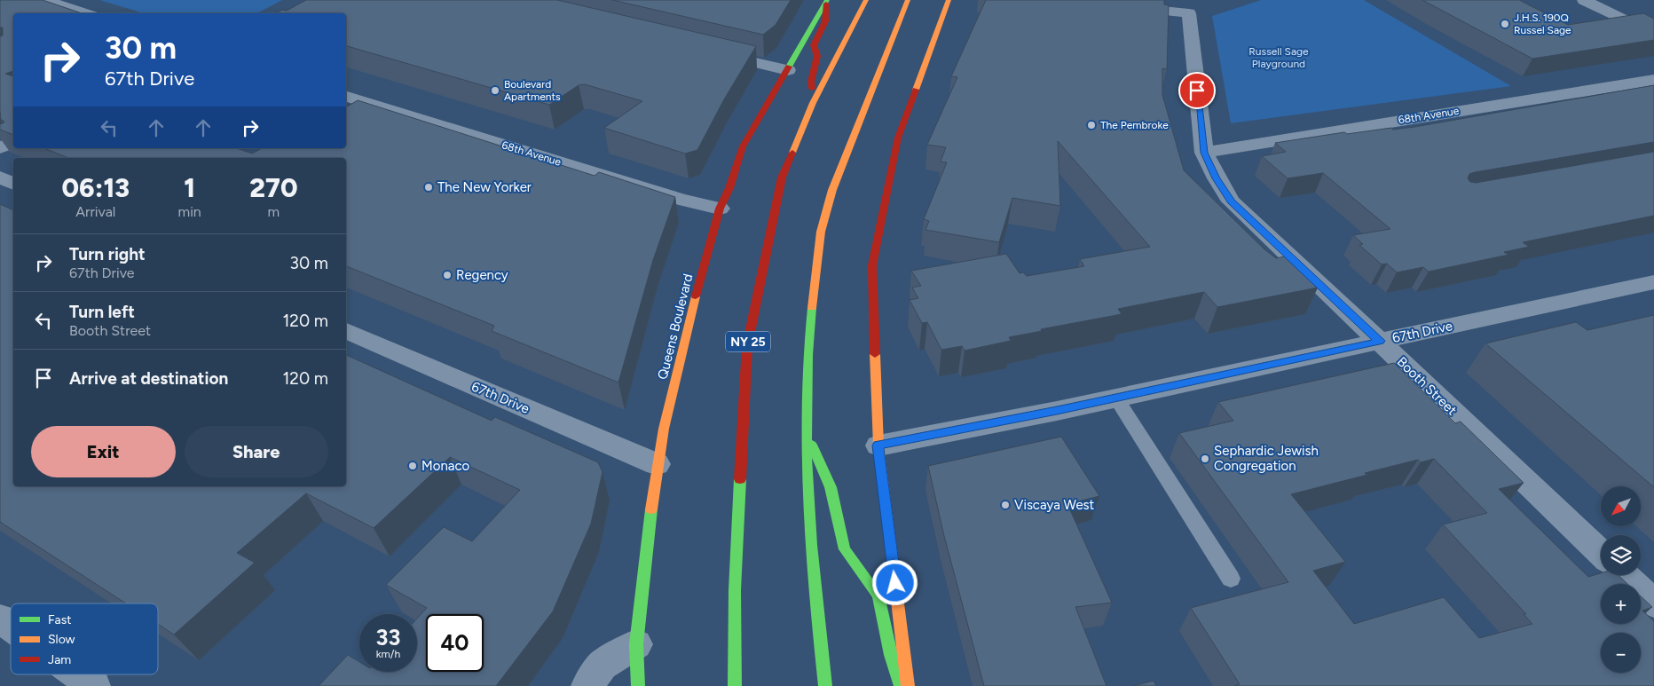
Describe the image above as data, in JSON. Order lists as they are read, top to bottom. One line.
{"streets":{"main road":["Queens Boulevard","NY 25"],"street":["68th Avenue","67th Drive","Booth Street"]},"crossings":[["68th Avenue","Queens Boulevard"],["68th Avenue","Booth Street"],["Queens Boulevard","67th Drive"],["67th Drive","Booth Street"]],"parks":["Russell Sage Playground"],"places":["J.H.S. 190Q Russel Sage","Boulevard Apartments","The Pembroke","The New Yorker","Regency","Sephardic Jewish Congregation","Monaco","Viscaya West"],"legend":["Fast","Slow","Jam"],"north":"bottom left","page":{"turn":["30 m","67th Drive"],"eta":["06:13","Arrival","1","min","270","m"],"list":[{"name":"Turn right","note":"67th Drive","value":"30 m"},{"name":"Turn left","note":"Booth Street","value":"120 m"},{"name":"Arrive at destination","value":"120 m"}],"buttons":["Exit","Share"],"map_buttons":["+","−"],"speed":"33 km/h","limit":"40"}}
